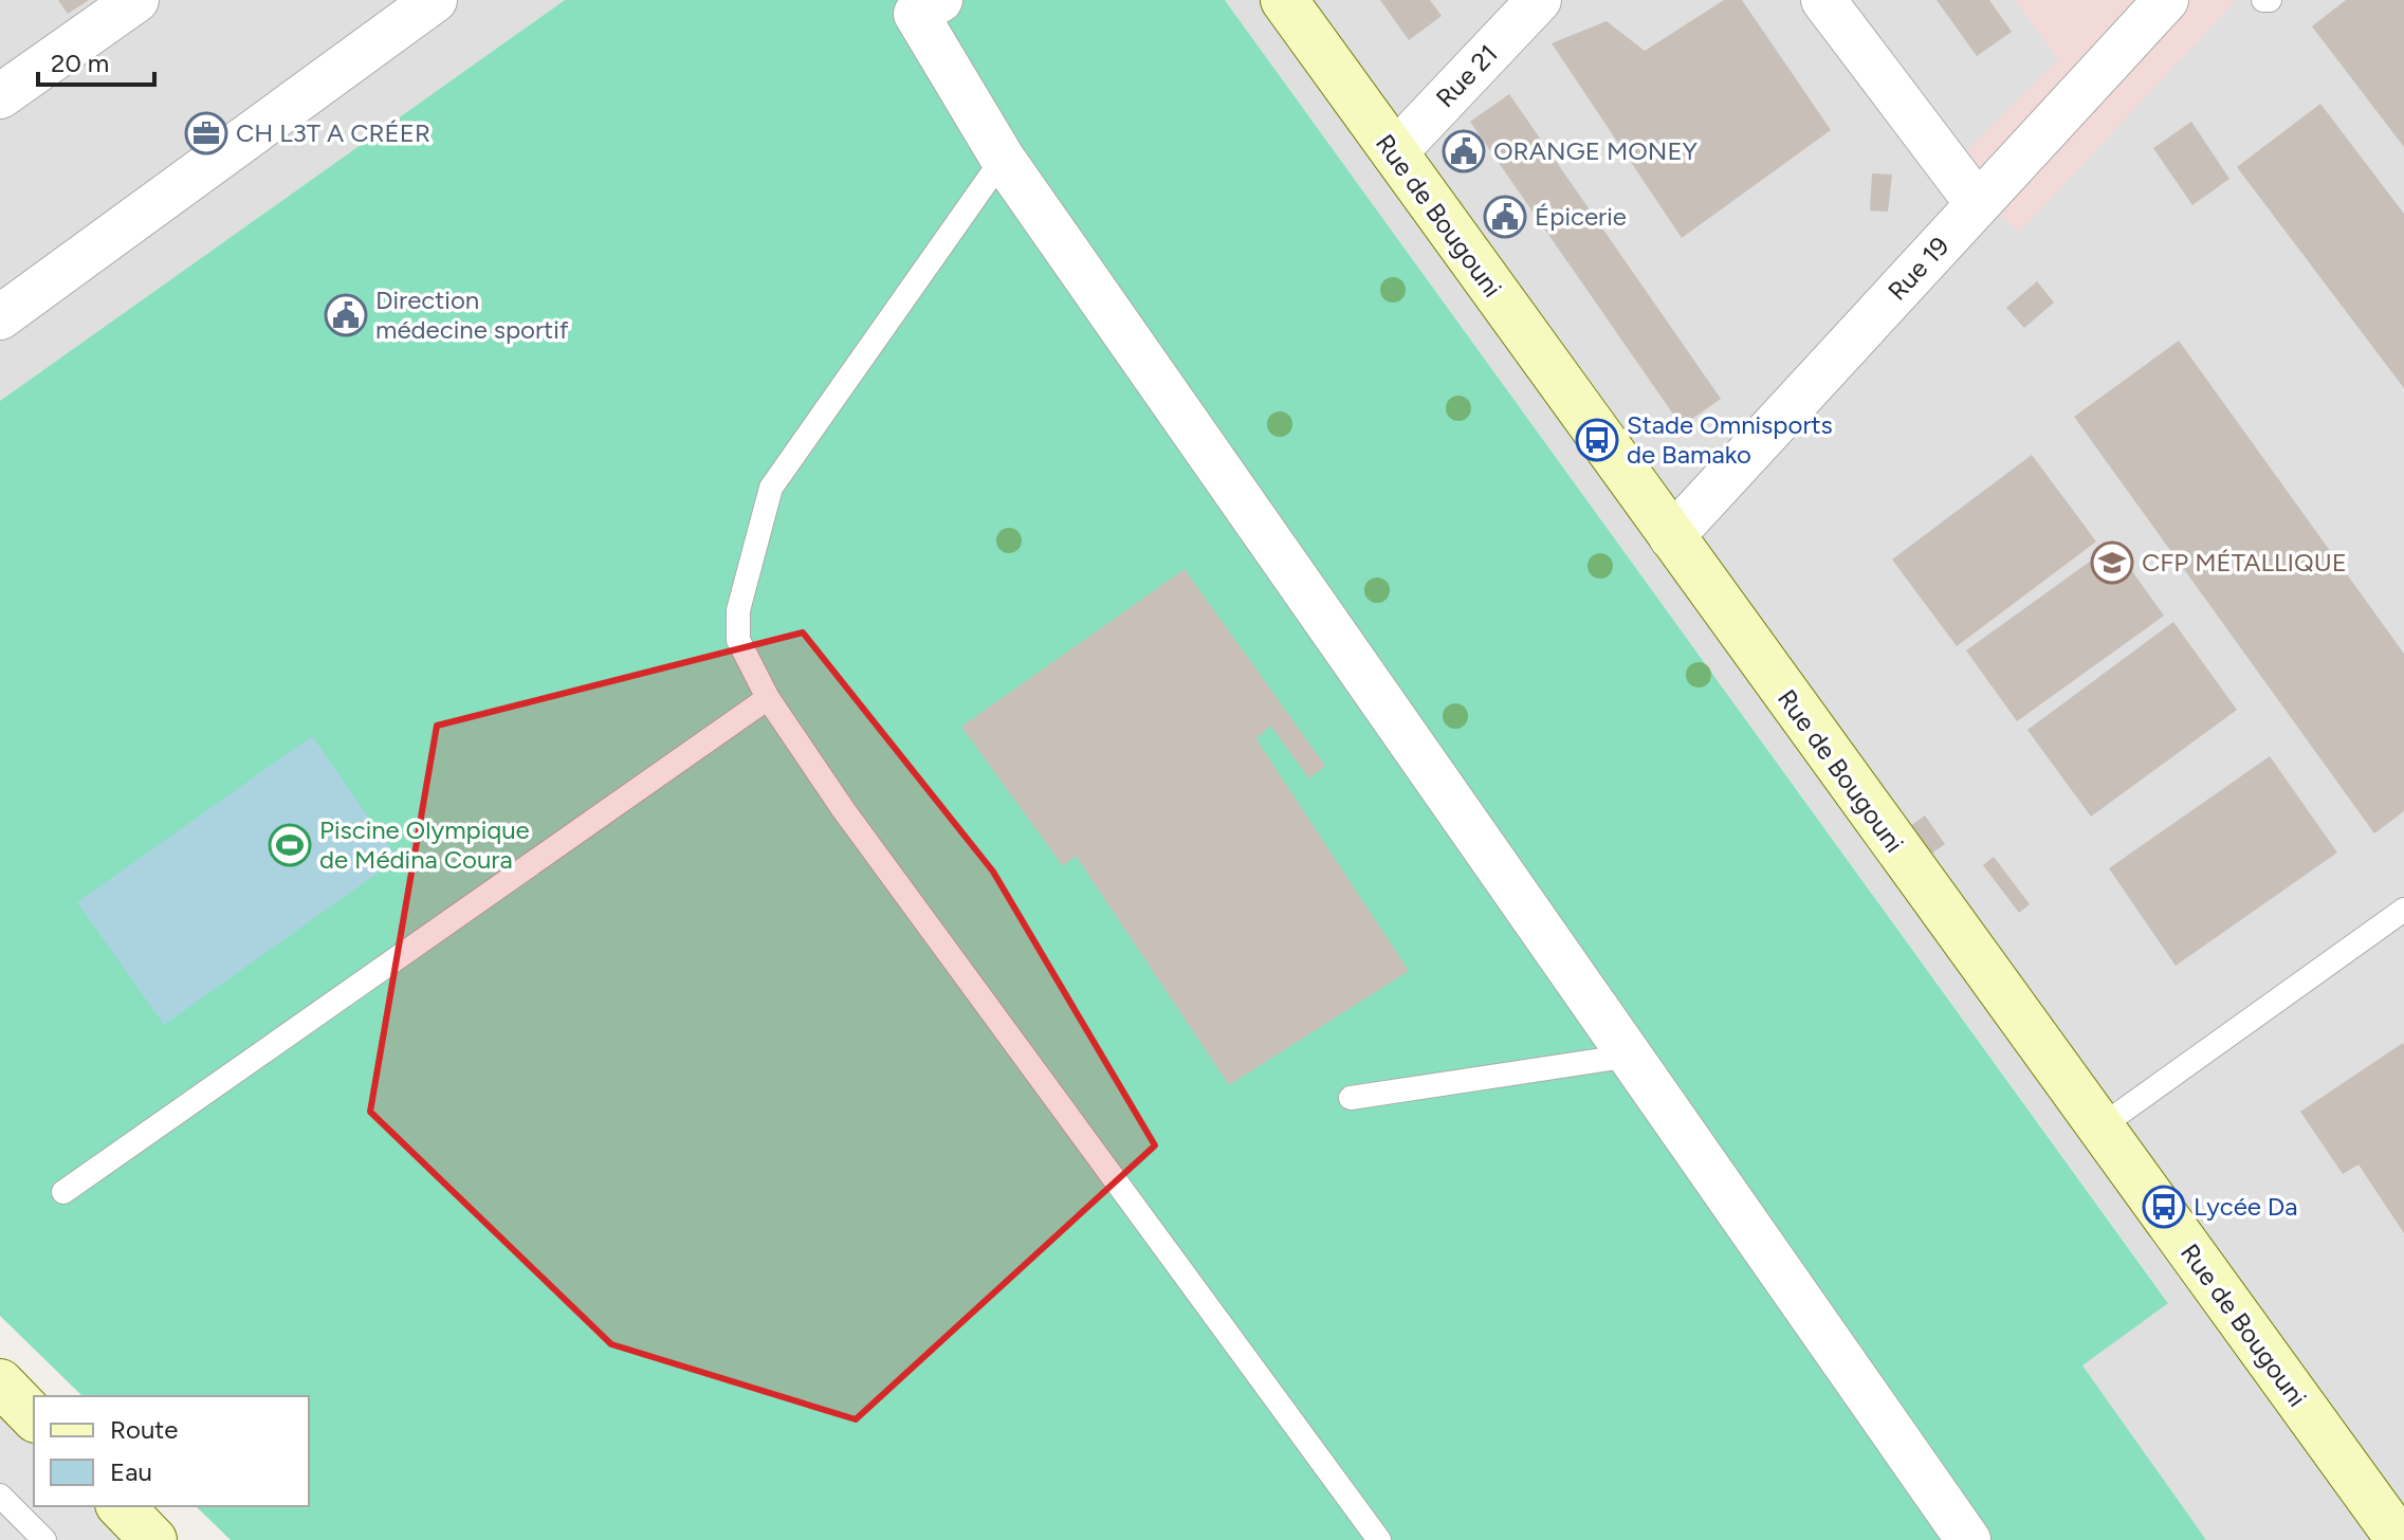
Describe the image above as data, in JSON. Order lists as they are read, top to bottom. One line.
{"streets":{"main road":["Rue de Bougouni"],"street":["Rue 21","Rue 19"]},"crossings":[["Rue 21","Rue de Bougouni"],["Rue de Bougouni","Rue 19"]],"places":{"office":["CH L3T A CRÉER"],"public building":["ORANGE MONEY","Épicerie","Direction médecine sportif"],"bus stop":["Stade Omnisports de Bamako","Lycée Da"],"school or university":["CFP MÉTALLIQUE"],"sports":["Piscine Olympique de Médina Coura"]},"legend":["Route","Eau"],"scale_bar":"20 m"}
